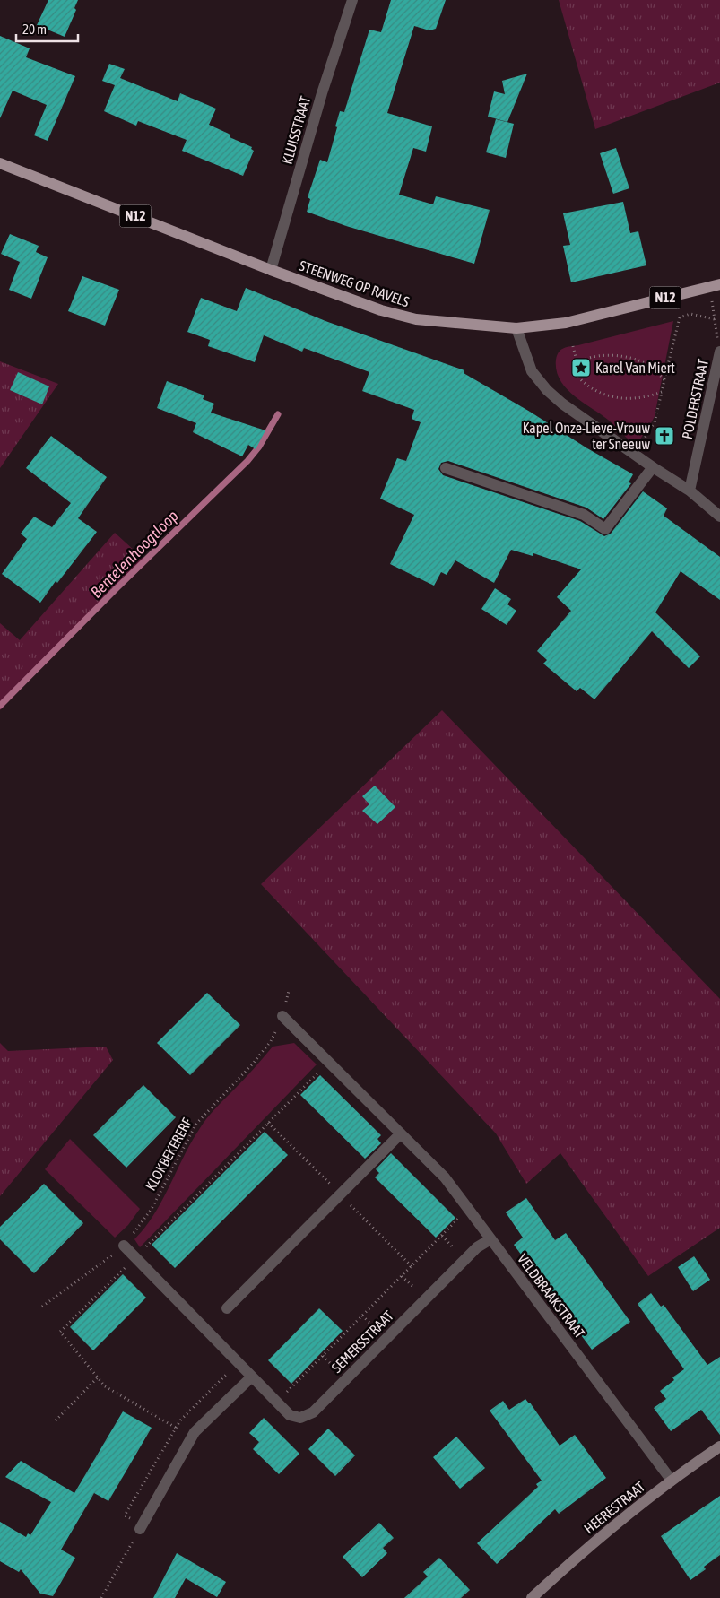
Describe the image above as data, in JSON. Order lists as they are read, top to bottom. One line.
{"streets":{"main road":["N12","STEENWEG OP RAVELS"],"street":["KLUISSTRAAT","POLDERSTRAAT","VELDBRAAKSTRAAT","SEMERSSTRAAT","HEERESTRAAT"],"path":["KLOKBEKERERF"]},"crossings":[["KLUISSTRAAT","N12"],["KLUISSTRAAT","STEENWEG OP RAVELS"],["N12","STEENWEG OP RAVELS"],["STEENWEG OP RAVELS","POLDERSTRAAT"],["KLOKBEKERERF","VELDBRAAKSTRAAT"],["KLOKBEKERERF","SEMERSSTRAAT"],["VELDBRAAKSTRAAT","SEMERSSTRAAT"],["VELDBRAAKSTRAAT","HEERESTRAAT"]],"water":["Bentelenhoogtloop"],"places":{"place":["Karel Van Miert"],"church":["Kapel Onze-Lieve-Vrouw ter Sneeuw"]},"scale_bar":"20 m"}
